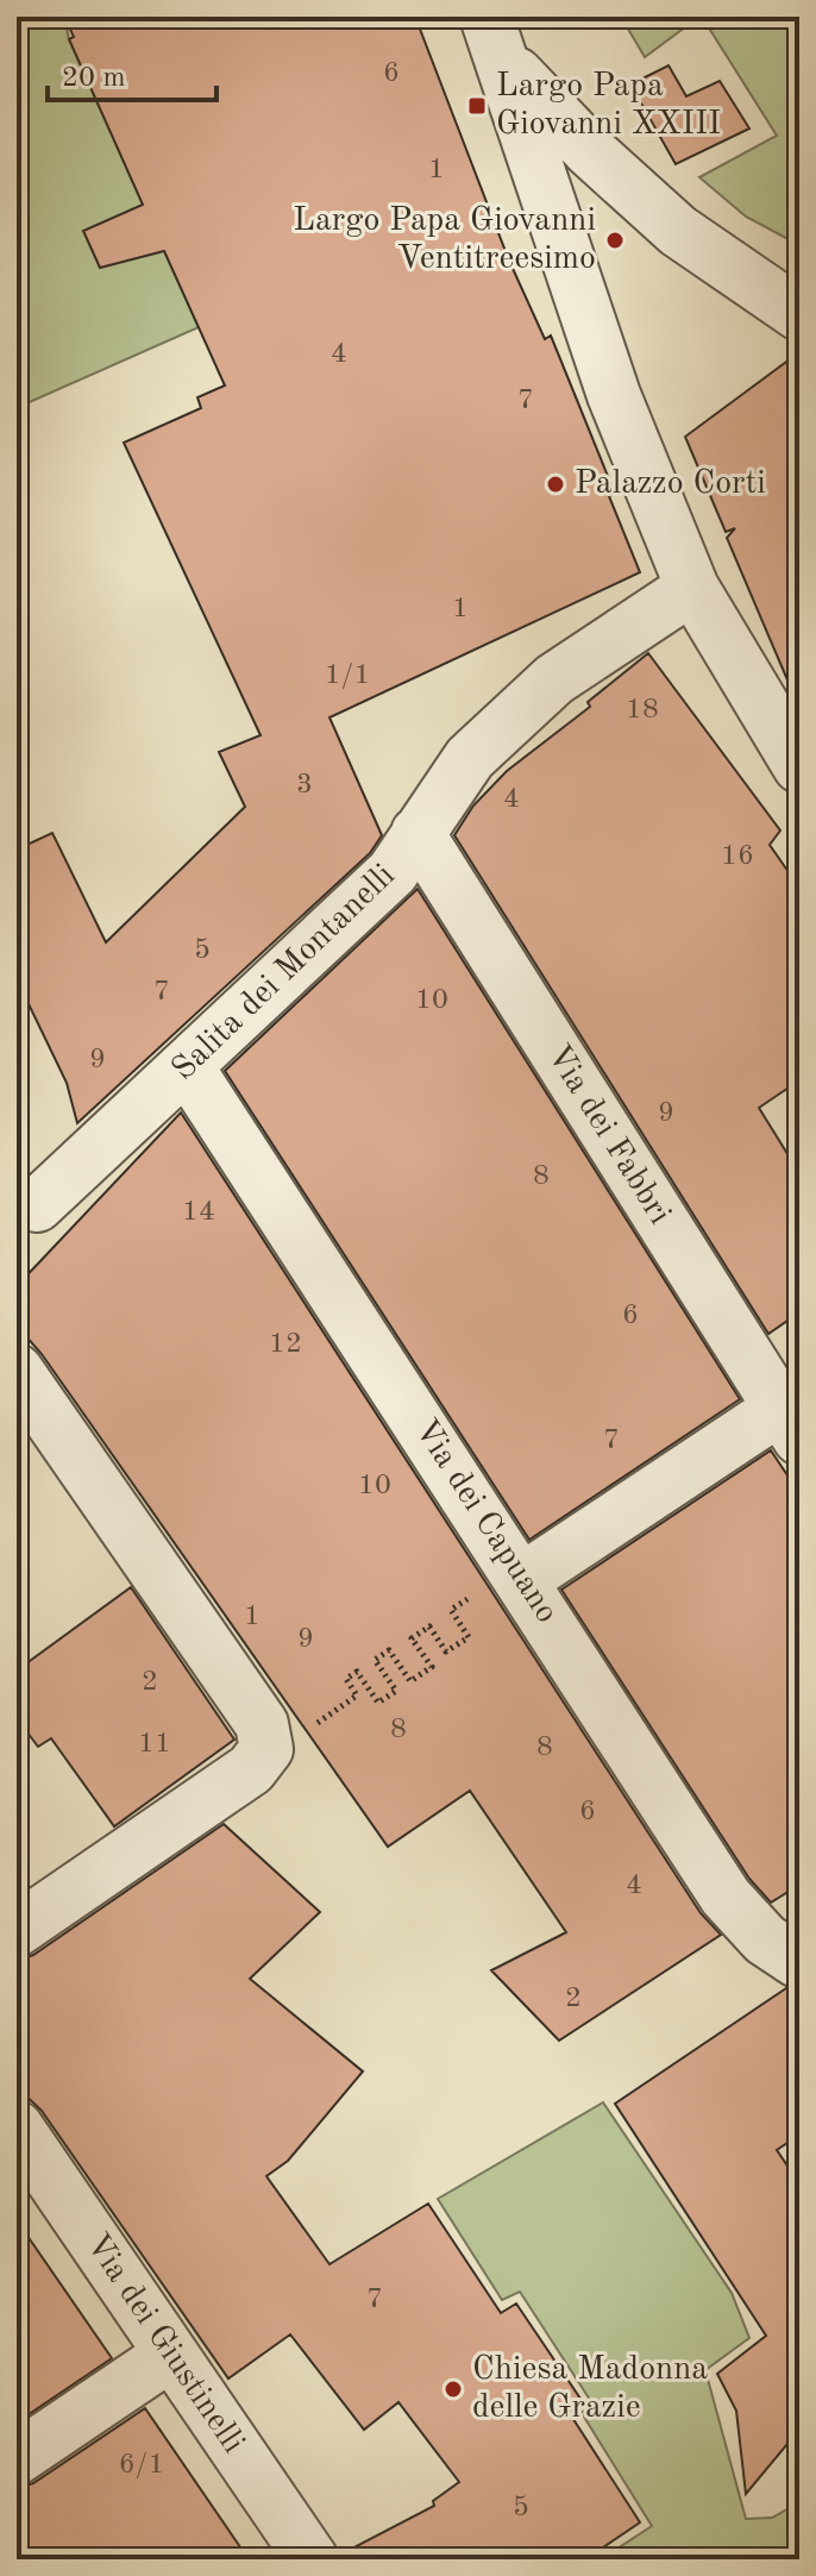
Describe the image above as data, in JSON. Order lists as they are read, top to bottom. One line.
{"streets":{"street":["Salita dei Montanelli","Via dei Fabbri","Via dei Capuano","Via dei Giustinelli"]},"crossings":[["Salita dei Montanelli","Via dei Fabbri"],["Salita dei Montanelli","Via dei Capuano"]],"places":{"transit":["Largo Papa Giovanni XXIII"],"other":["Largo Papa Giovanni Ventitreesimo","Palazzo Corti","Chiesa Madonna delle Grazie"]},"house_numbers":["6","1","4","7","1","1/1","18","3","4","16","5","7","10","9","9","8","14","6","12","7","10","1","9","2","8","11","8","6","4","2","7","6/1","5"],"scale_bar":"20 m"}
